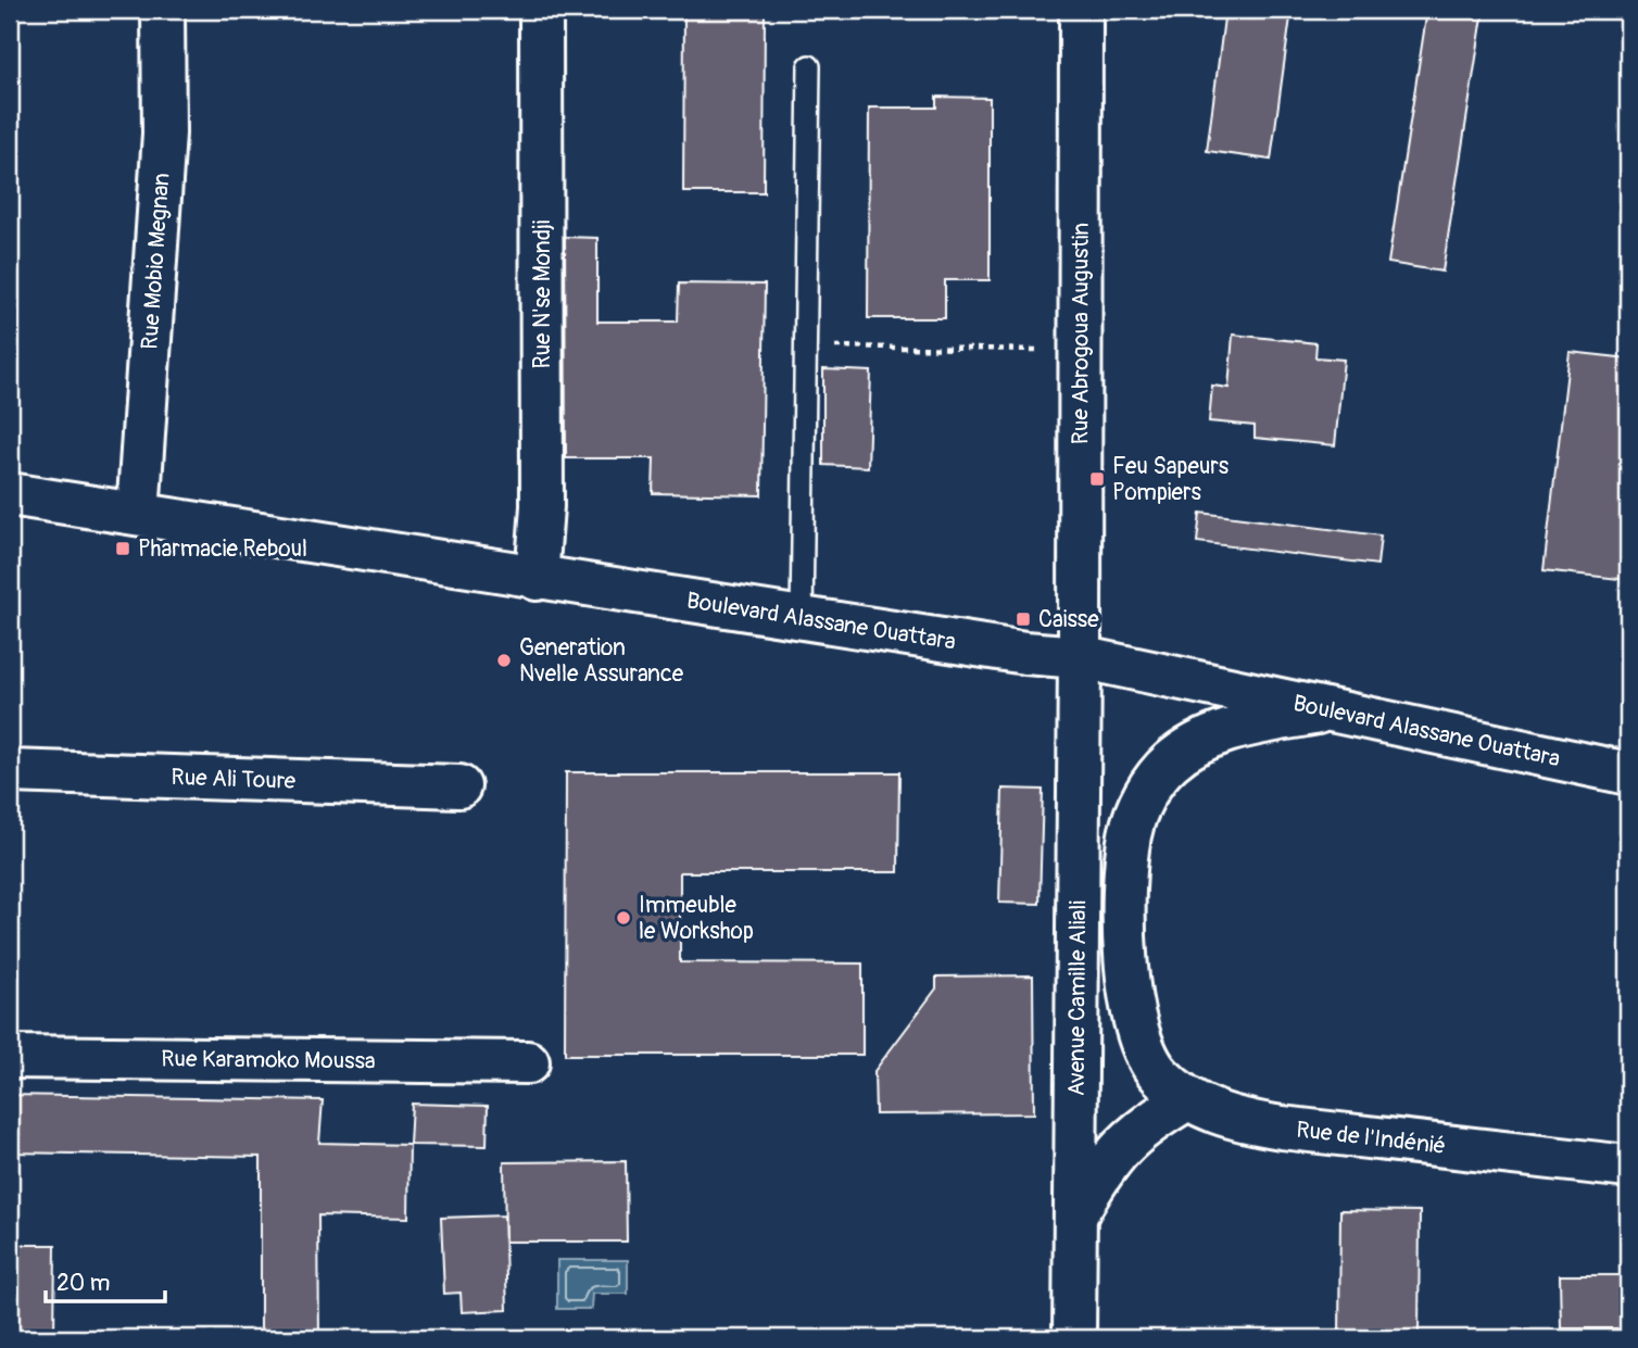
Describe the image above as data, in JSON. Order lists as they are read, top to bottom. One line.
{"streets":{"main road":["Rue Mobio Megnan","Rue N'se Mondji","Rue Abrogoua Augustin","Boulevard Alassane Ouattara","Rue Ali Toure","Avenue Camille Aliali","Rue Karamoko Moussa","Rue de l'Indénié"]},"crossings":[["Rue Mobio Megnan","Boulevard Alassane Ouattara"],["Rue N'se Mondji","Boulevard Alassane Ouattara"],["Rue Abrogoua Augustin","Boulevard Alassane Ouattara"],["Rue Abrogoua Augustin","Avenue Camille Aliali"],["Boulevard Alassane Ouattara","Avenue Camille Aliali"],["Boulevard Alassane Ouattara","Rue de l'Indénié"]],"places":{"transit":["Feu Sapeurs Pompiers","Pharmacie Reboul","Caisse"],"other":["Generation Nvelle Assurance","Immeuble le Workshop"]},"scale_bar":"20 m"}
